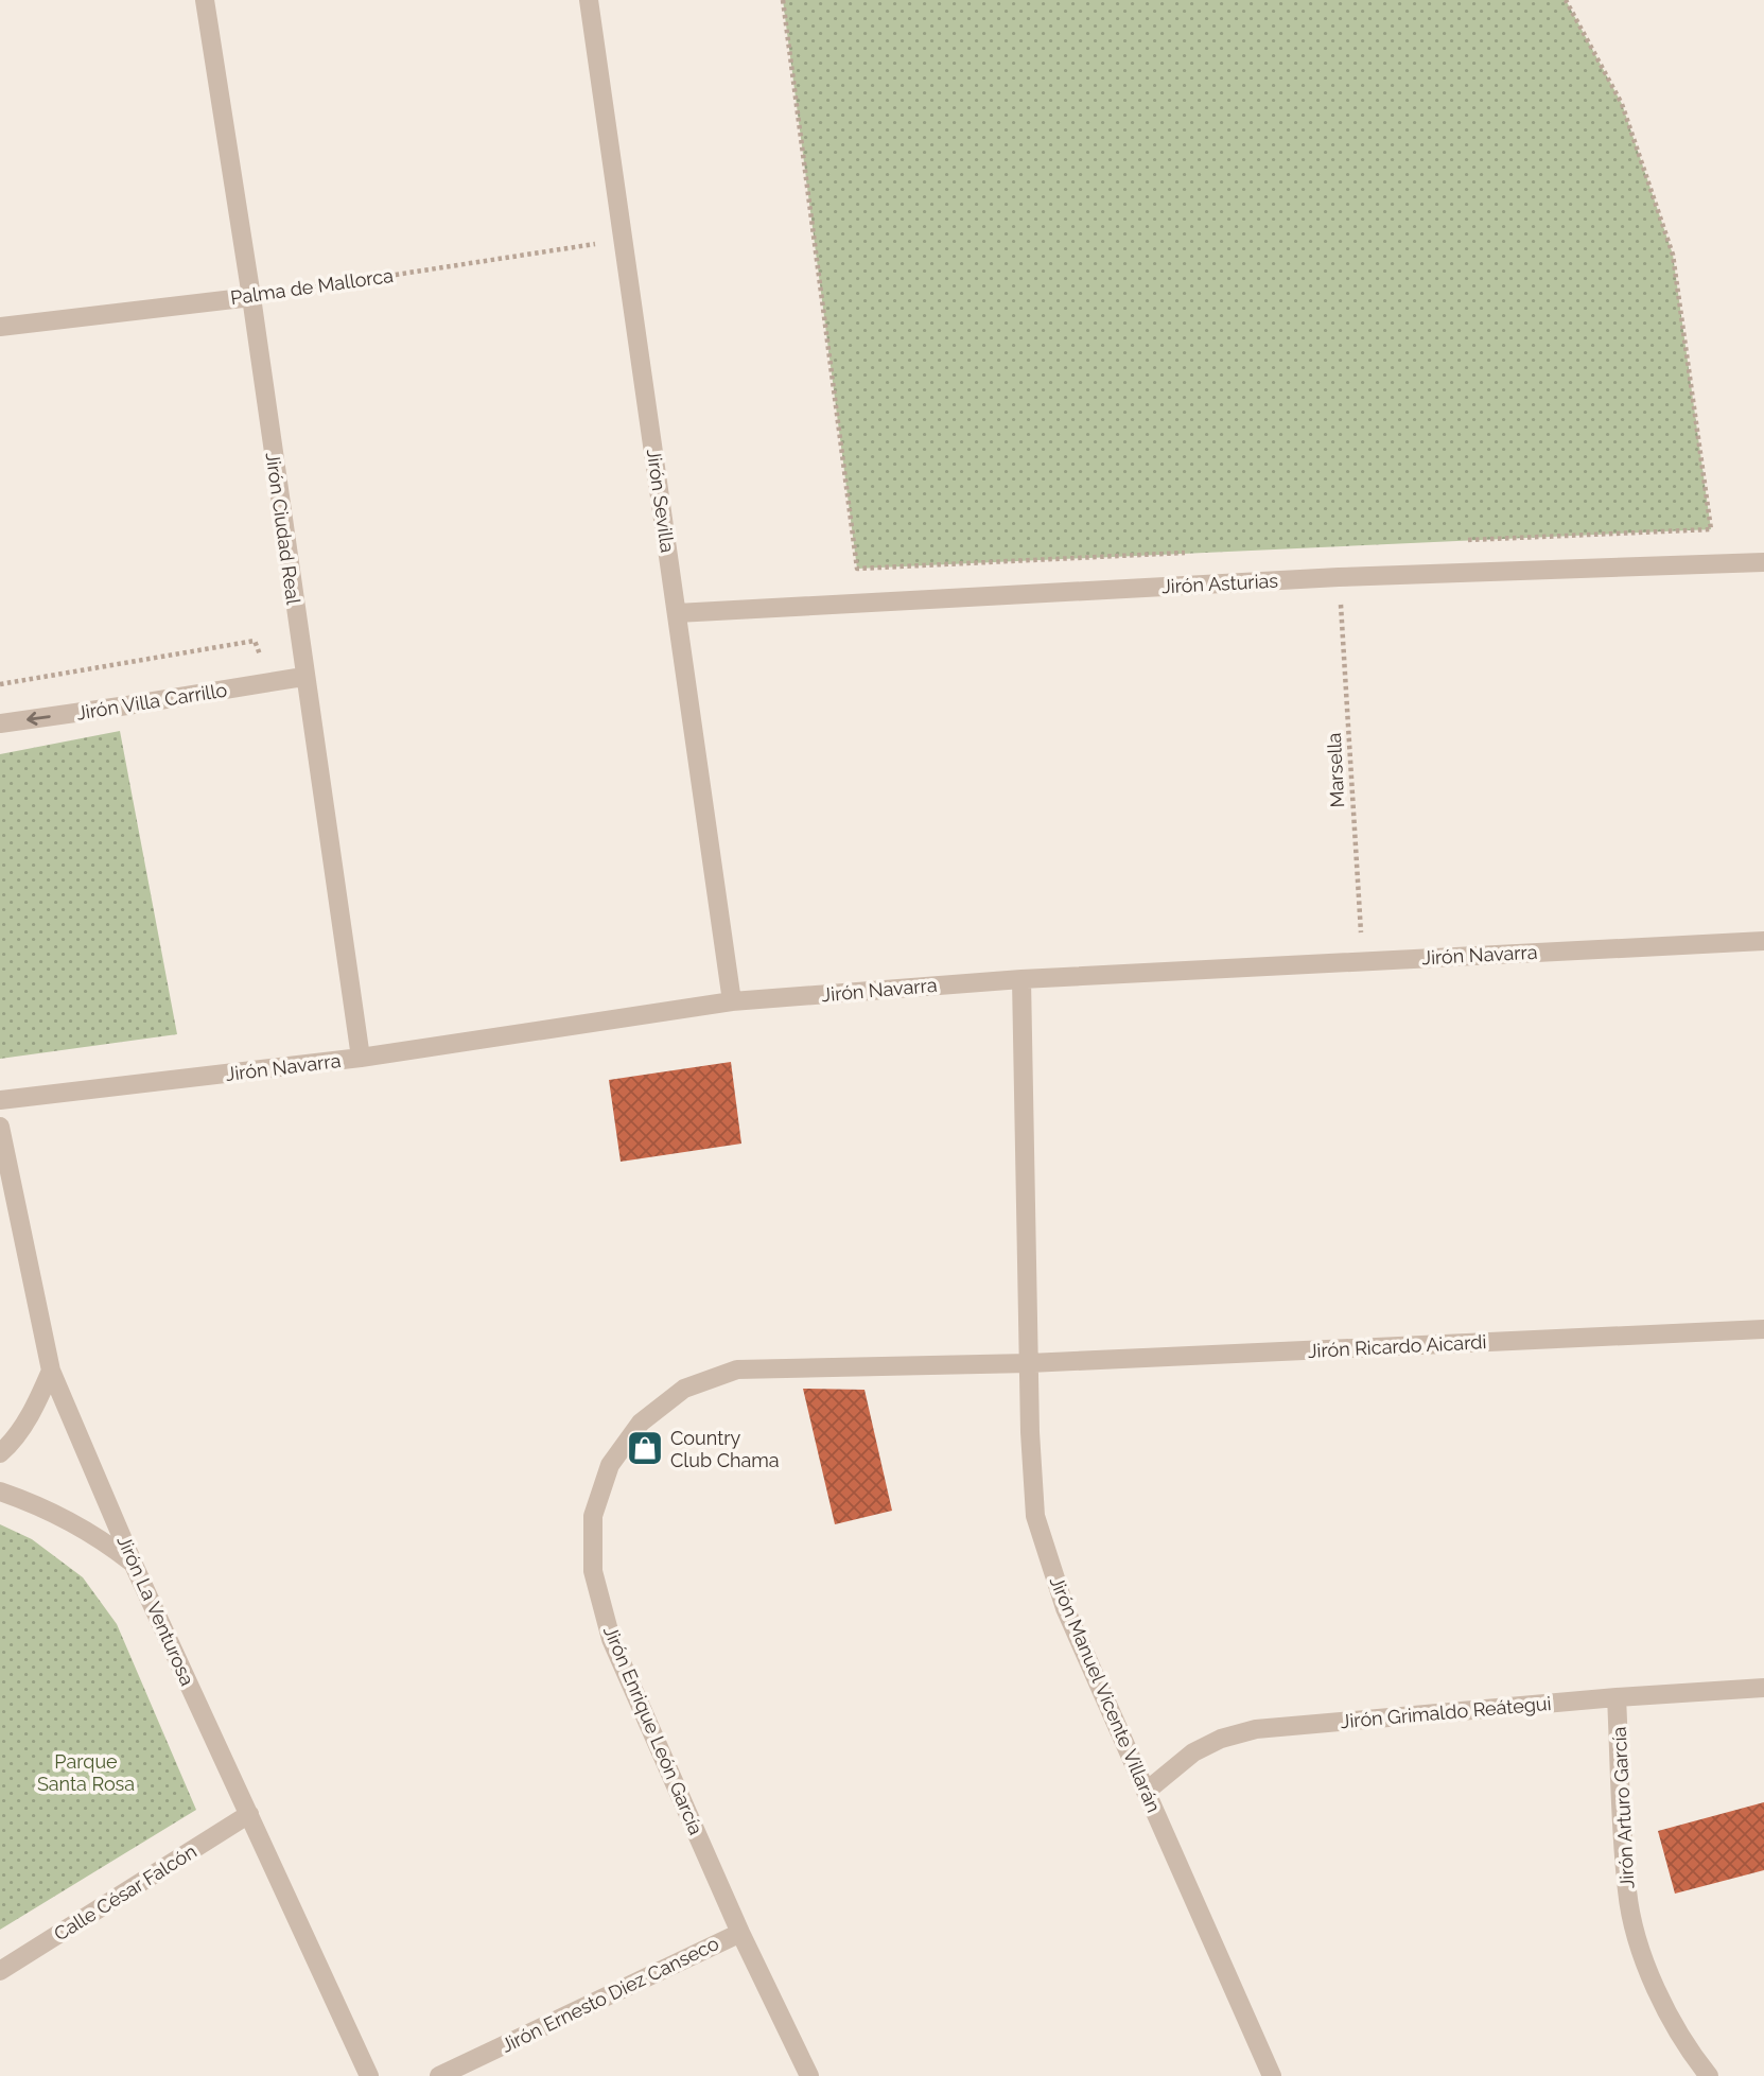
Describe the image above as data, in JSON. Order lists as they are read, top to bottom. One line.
{"streets":{"street":["Palma de Mallorca","Jirón Sevilla","Jirón Ciudad Real","Jirón Asturias","Jirón Villa Carrillo","Jirón Navarra","Jirón Ricardo Aicardi","Jirón La Venturosa","Jirón Manuel Vicente Villarán","Jirón Grimaldo Reátegui","Jirón Enrique León García","Jirón Arturo García","Calle César Falcón","Jirón Ernesto Diez Canseco"],"path":["Marsella"]},"crossings":[["Palma de Mallorca","Jirón Sevilla"],["Palma de Mallorca","Jirón Ciudad Real"],["Jirón Sevilla","Jirón Asturias"],["Jirón Sevilla","Jirón Navarra"],["Jirón Ciudad Real","Jirón Villa Carrillo"],["Jirón Ciudad Real","Jirón Navarra"],["Jirón Asturias","Marsella"],["Marsella","Jirón Navarra"],["Jirón Navarra","Jirón Manuel Vicente Villarán"],["Jirón Ricardo Aicardi","Jirón Manuel Vicente Villarán"],["Jirón Ricardo Aicardi","Jirón Enrique León García"],["Jirón La Venturosa","Calle César Falcón"],["Jirón Manuel Vicente Villarán","Jirón Grimaldo Reátegui"],["Jirón Manuel Vicente Villarán","Jirón Enrique León García"],["Jirón Grimaldo Reátegui","Jirón Arturo García"],["Jirón Enrique León García","Jirón Ernesto Diez Canseco"]],"one_way":["Jirón Villa Carrillo"],"parks":["Parque Santa Rosa"],"places":{"shop":["Country Club Chama"]}}
